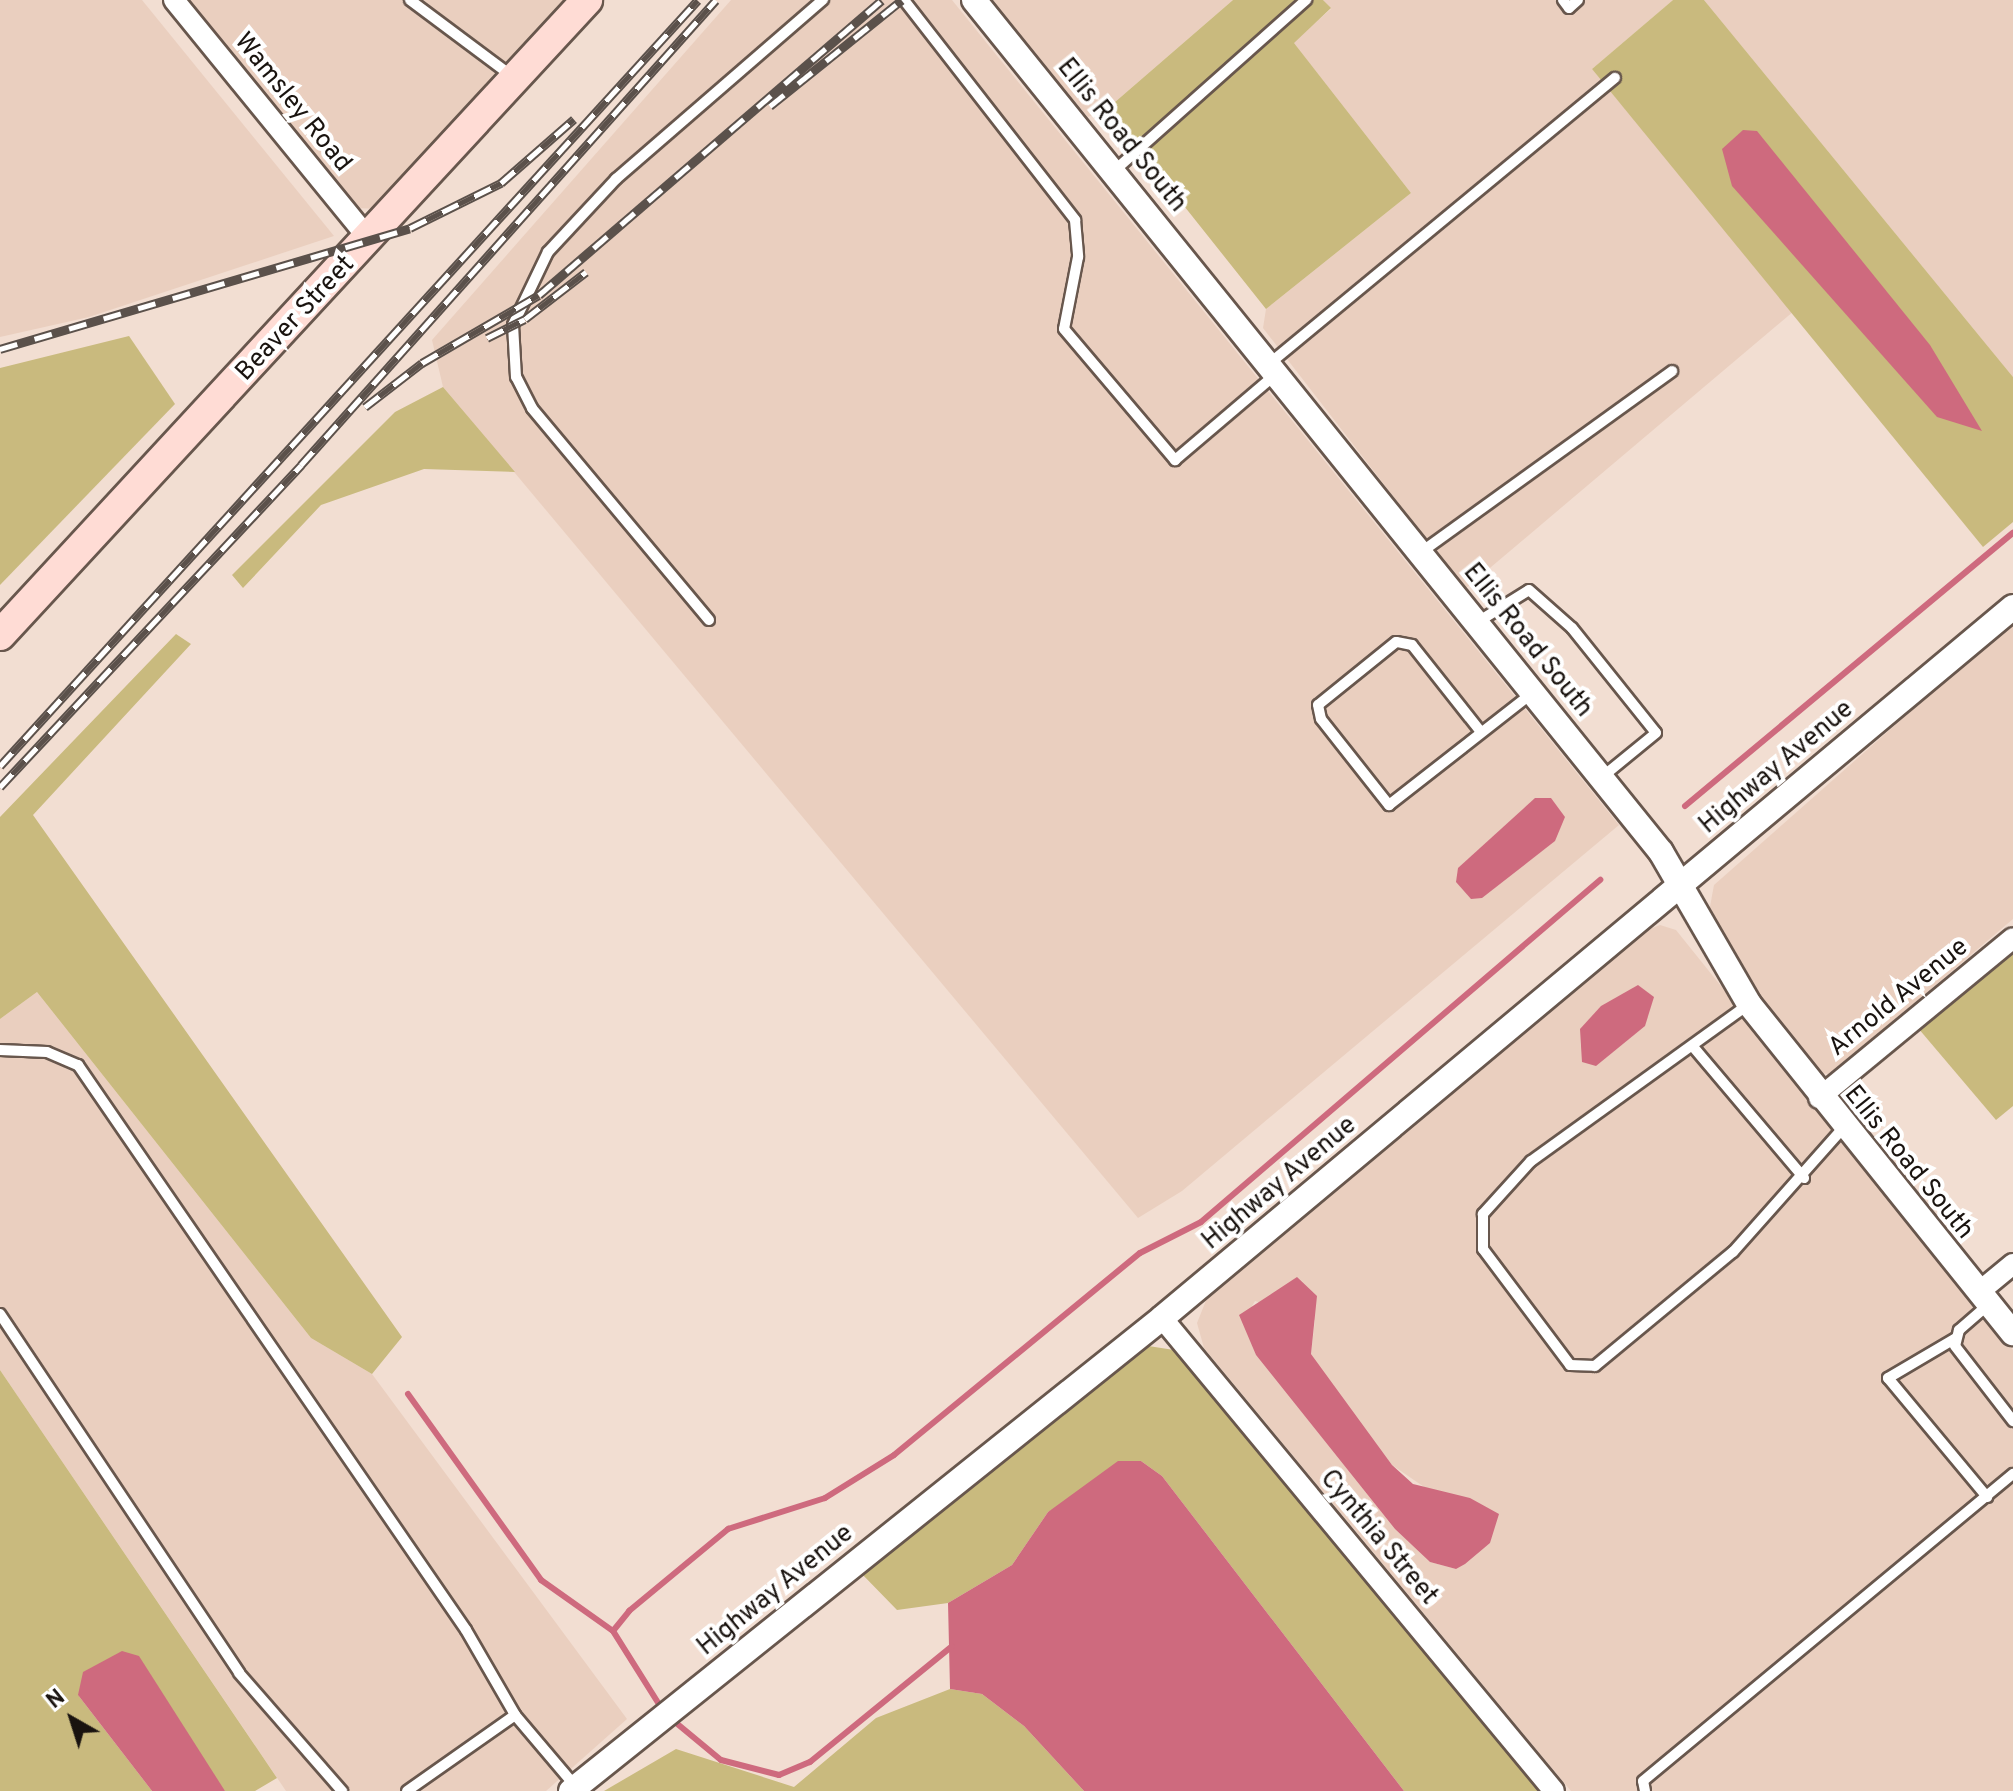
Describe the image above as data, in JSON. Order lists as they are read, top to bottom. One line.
{"streets":{"main road":["Beaver Street"],"street":["Wamsley Road","Ellis Road South","Highway Avenue","Arnold Avenue","Cynthia Street"]},"crossings":[["Wamsley Road","Beaver Street"],["Ellis Road South","Highway Avenue"],["Ellis Road South","Arnold Avenue"],["Highway Avenue","Cynthia Street"]],"north":"top left"}
